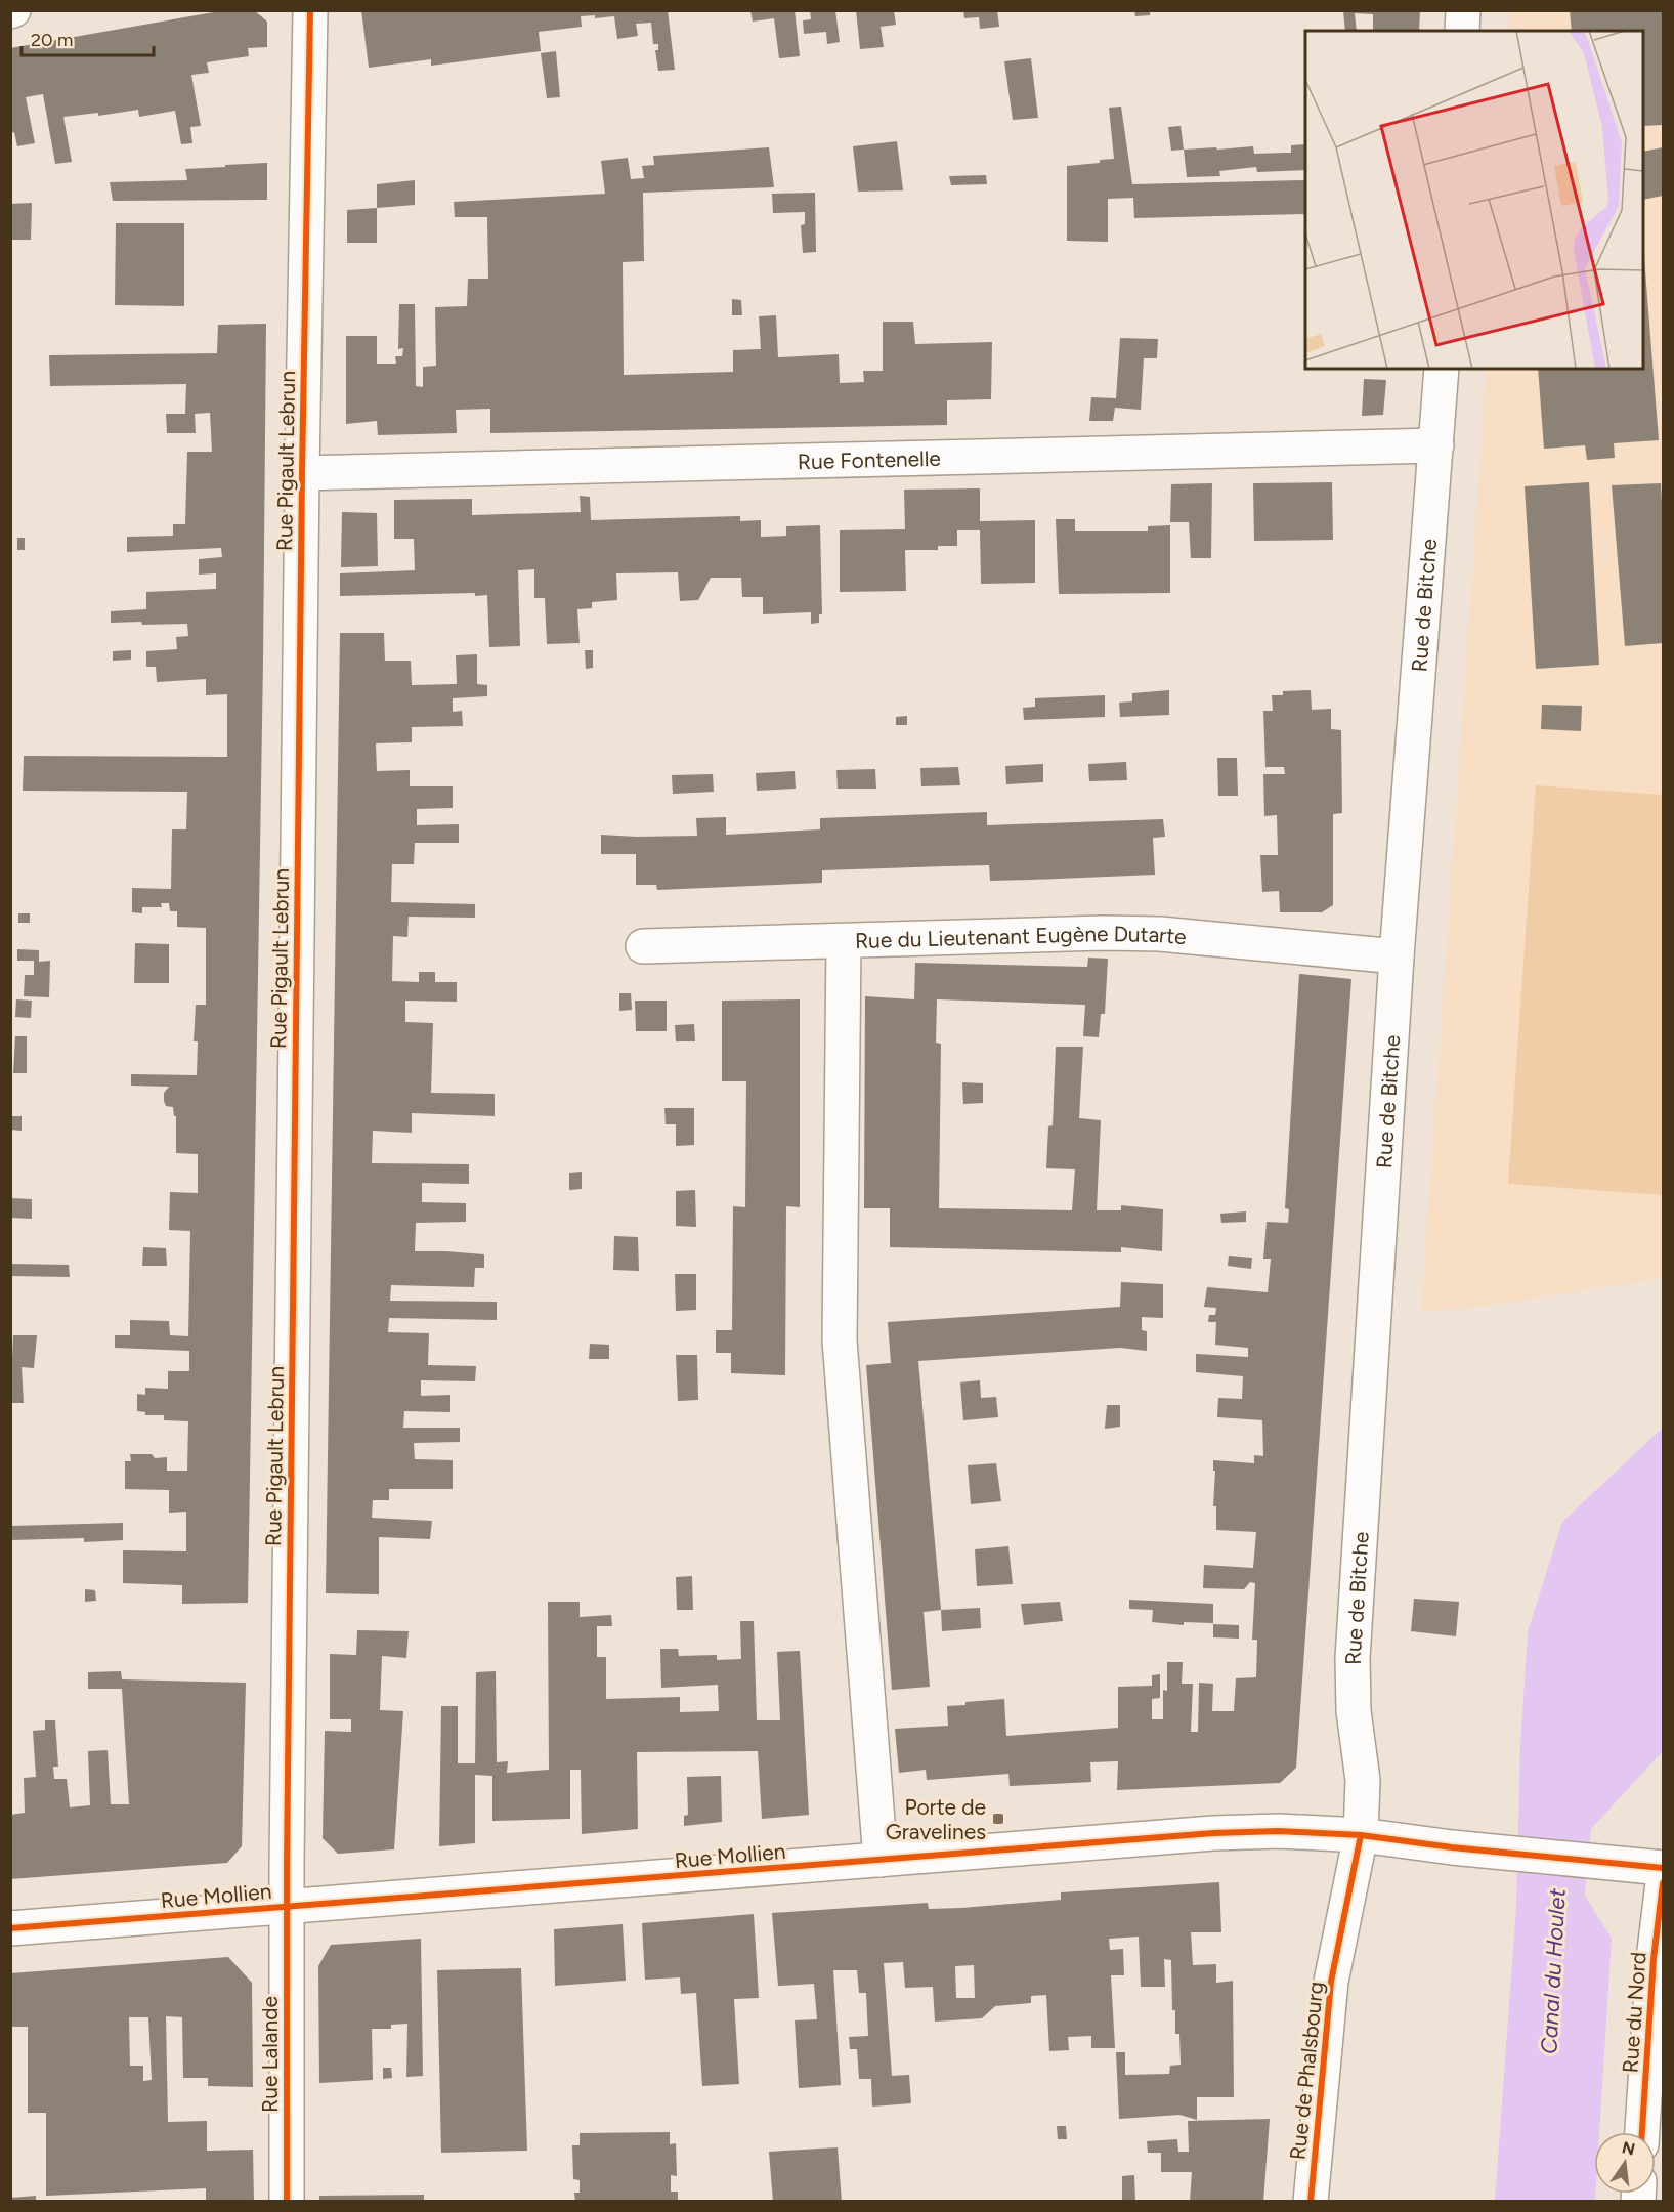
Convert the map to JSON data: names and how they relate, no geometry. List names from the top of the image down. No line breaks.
{"streets":{"street":["Rue Fontenelle","Rue Pigault Lebrun","Rue de Bitche","Rue du Lieutenant Eugène Dutarte","Rue Mollien","Rue du Nord","Rue Lalande","Rue de Phalsbourg"]},"crossings":[["Rue Fontenelle","Rue Pigault Lebrun"],["Rue Fontenelle","Rue de Bitche"],["Rue Pigault Lebrun","Rue Mollien"],["Rue Pigault Lebrun","Rue Lalande"],["Rue de Bitche","Rue du Lieutenant Eugène Dutarte"],["Rue de Bitche","Rue Mollien"],["Rue de Bitche","Rue de Phalsbourg"],["Rue Mollien","Rue Lalande"],["Rue Mollien","Rue de Phalsbourg"]],"water":["Canal du Houlet"],"places":{"transit":["Porte de Gravelines"]},"scale_bar":"20 m","north":"top"}
